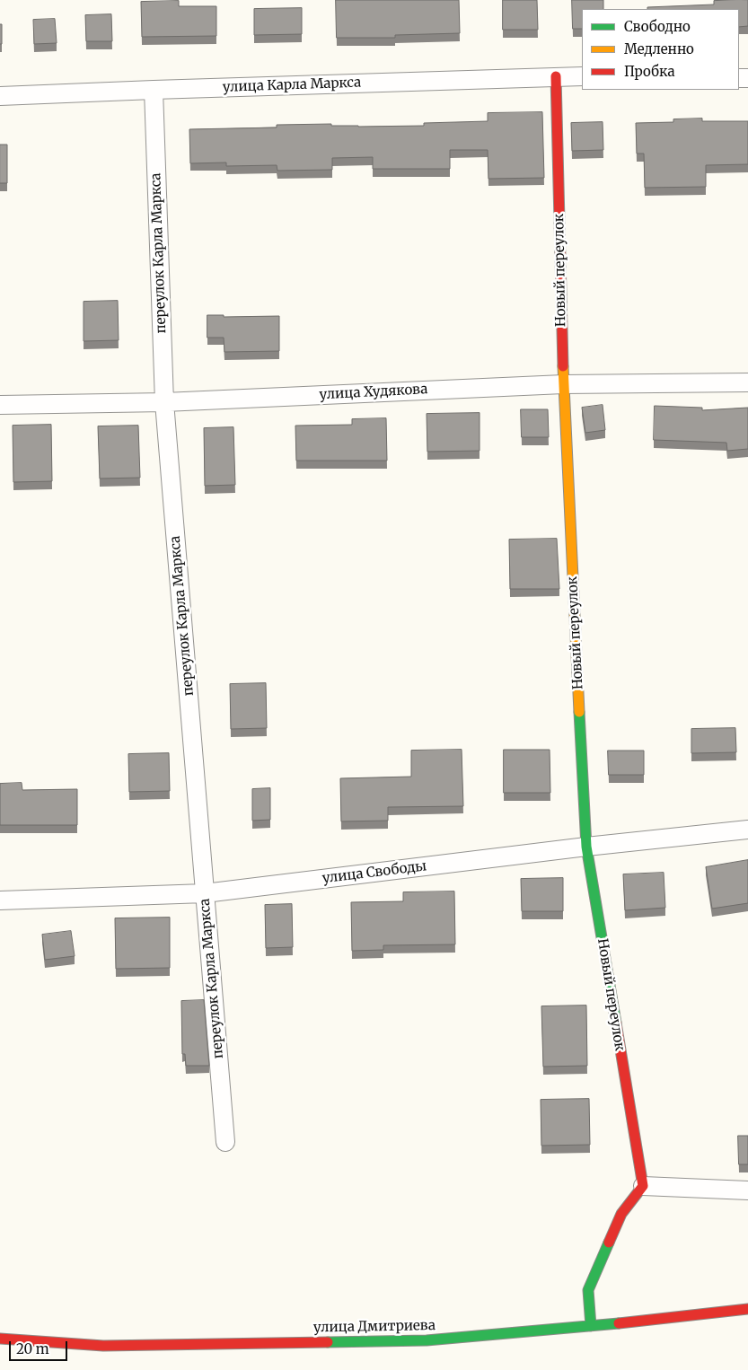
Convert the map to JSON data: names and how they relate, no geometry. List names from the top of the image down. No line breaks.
{"streets":{"street":["улица Карла Маркса","переулок Карла Маркса","Новый переулок","улица Худякова","улица Свободы","улица Дмитриева"]},"crossings":[["улица Карла Маркса","переулок Карла Маркса"],["улица Карла Маркса","Новый переулок"],["переулок Карла Маркса","улица Худякова"],["переулок Карла Маркса","улица Свободы"],["Новый переулок","улица Худякова"],["Новый переулок","улица Свободы"]],"legend":["Свободно","Медленно","Пробка"],"scale_bar":"20 m"}
